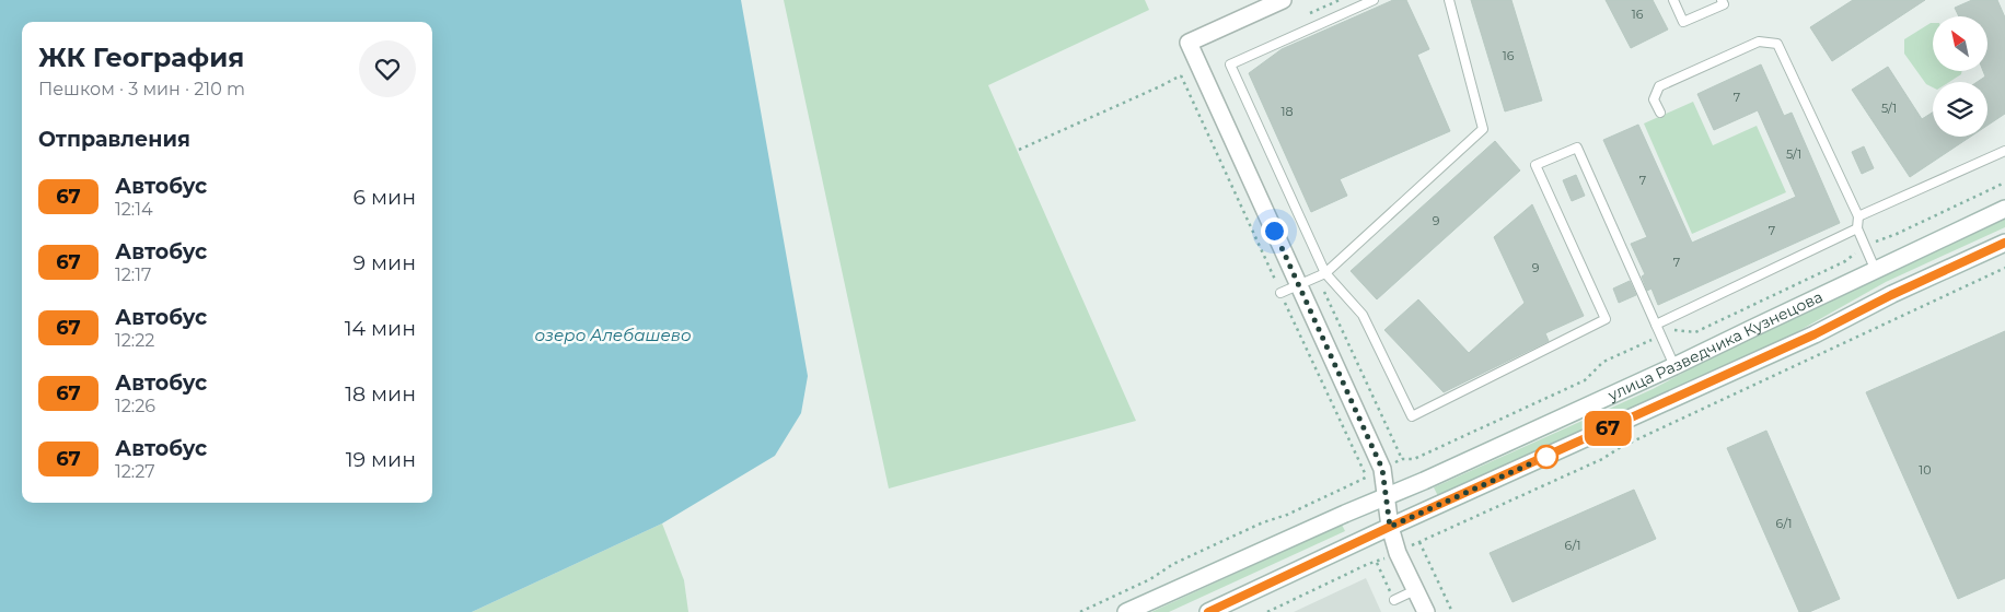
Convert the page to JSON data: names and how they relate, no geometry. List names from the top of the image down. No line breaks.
{"streets":{"main road":["улица Разведчика Кузнецова"]},"water":["озеро Алебашево"],"lines":["bus line 67"],"house_numbers":["16","16","7","5/1","18","5/1","7","9","7","7","9","10","6/1","6/1"],"north":"top left","page":{"on_map":"67","heading":[["ЖК География","Пешком · 3 мин · 210 m"],"Отправления"],"list":[{"mark":"67","name":"Автобус","note":"12:14","value":"6 мин"},{"mark":"67","name":"Автобус","note":"12:17","value":"9 мин"},{"mark":"67","name":"Автобус","note":"12:22","value":"14 мин"},{"mark":"67","name":"Автобус","note":"12:26","value":"18 мин"},{"mark":"67","name":"Автобус","note":"12:27","value":"19 мин"}]}}
